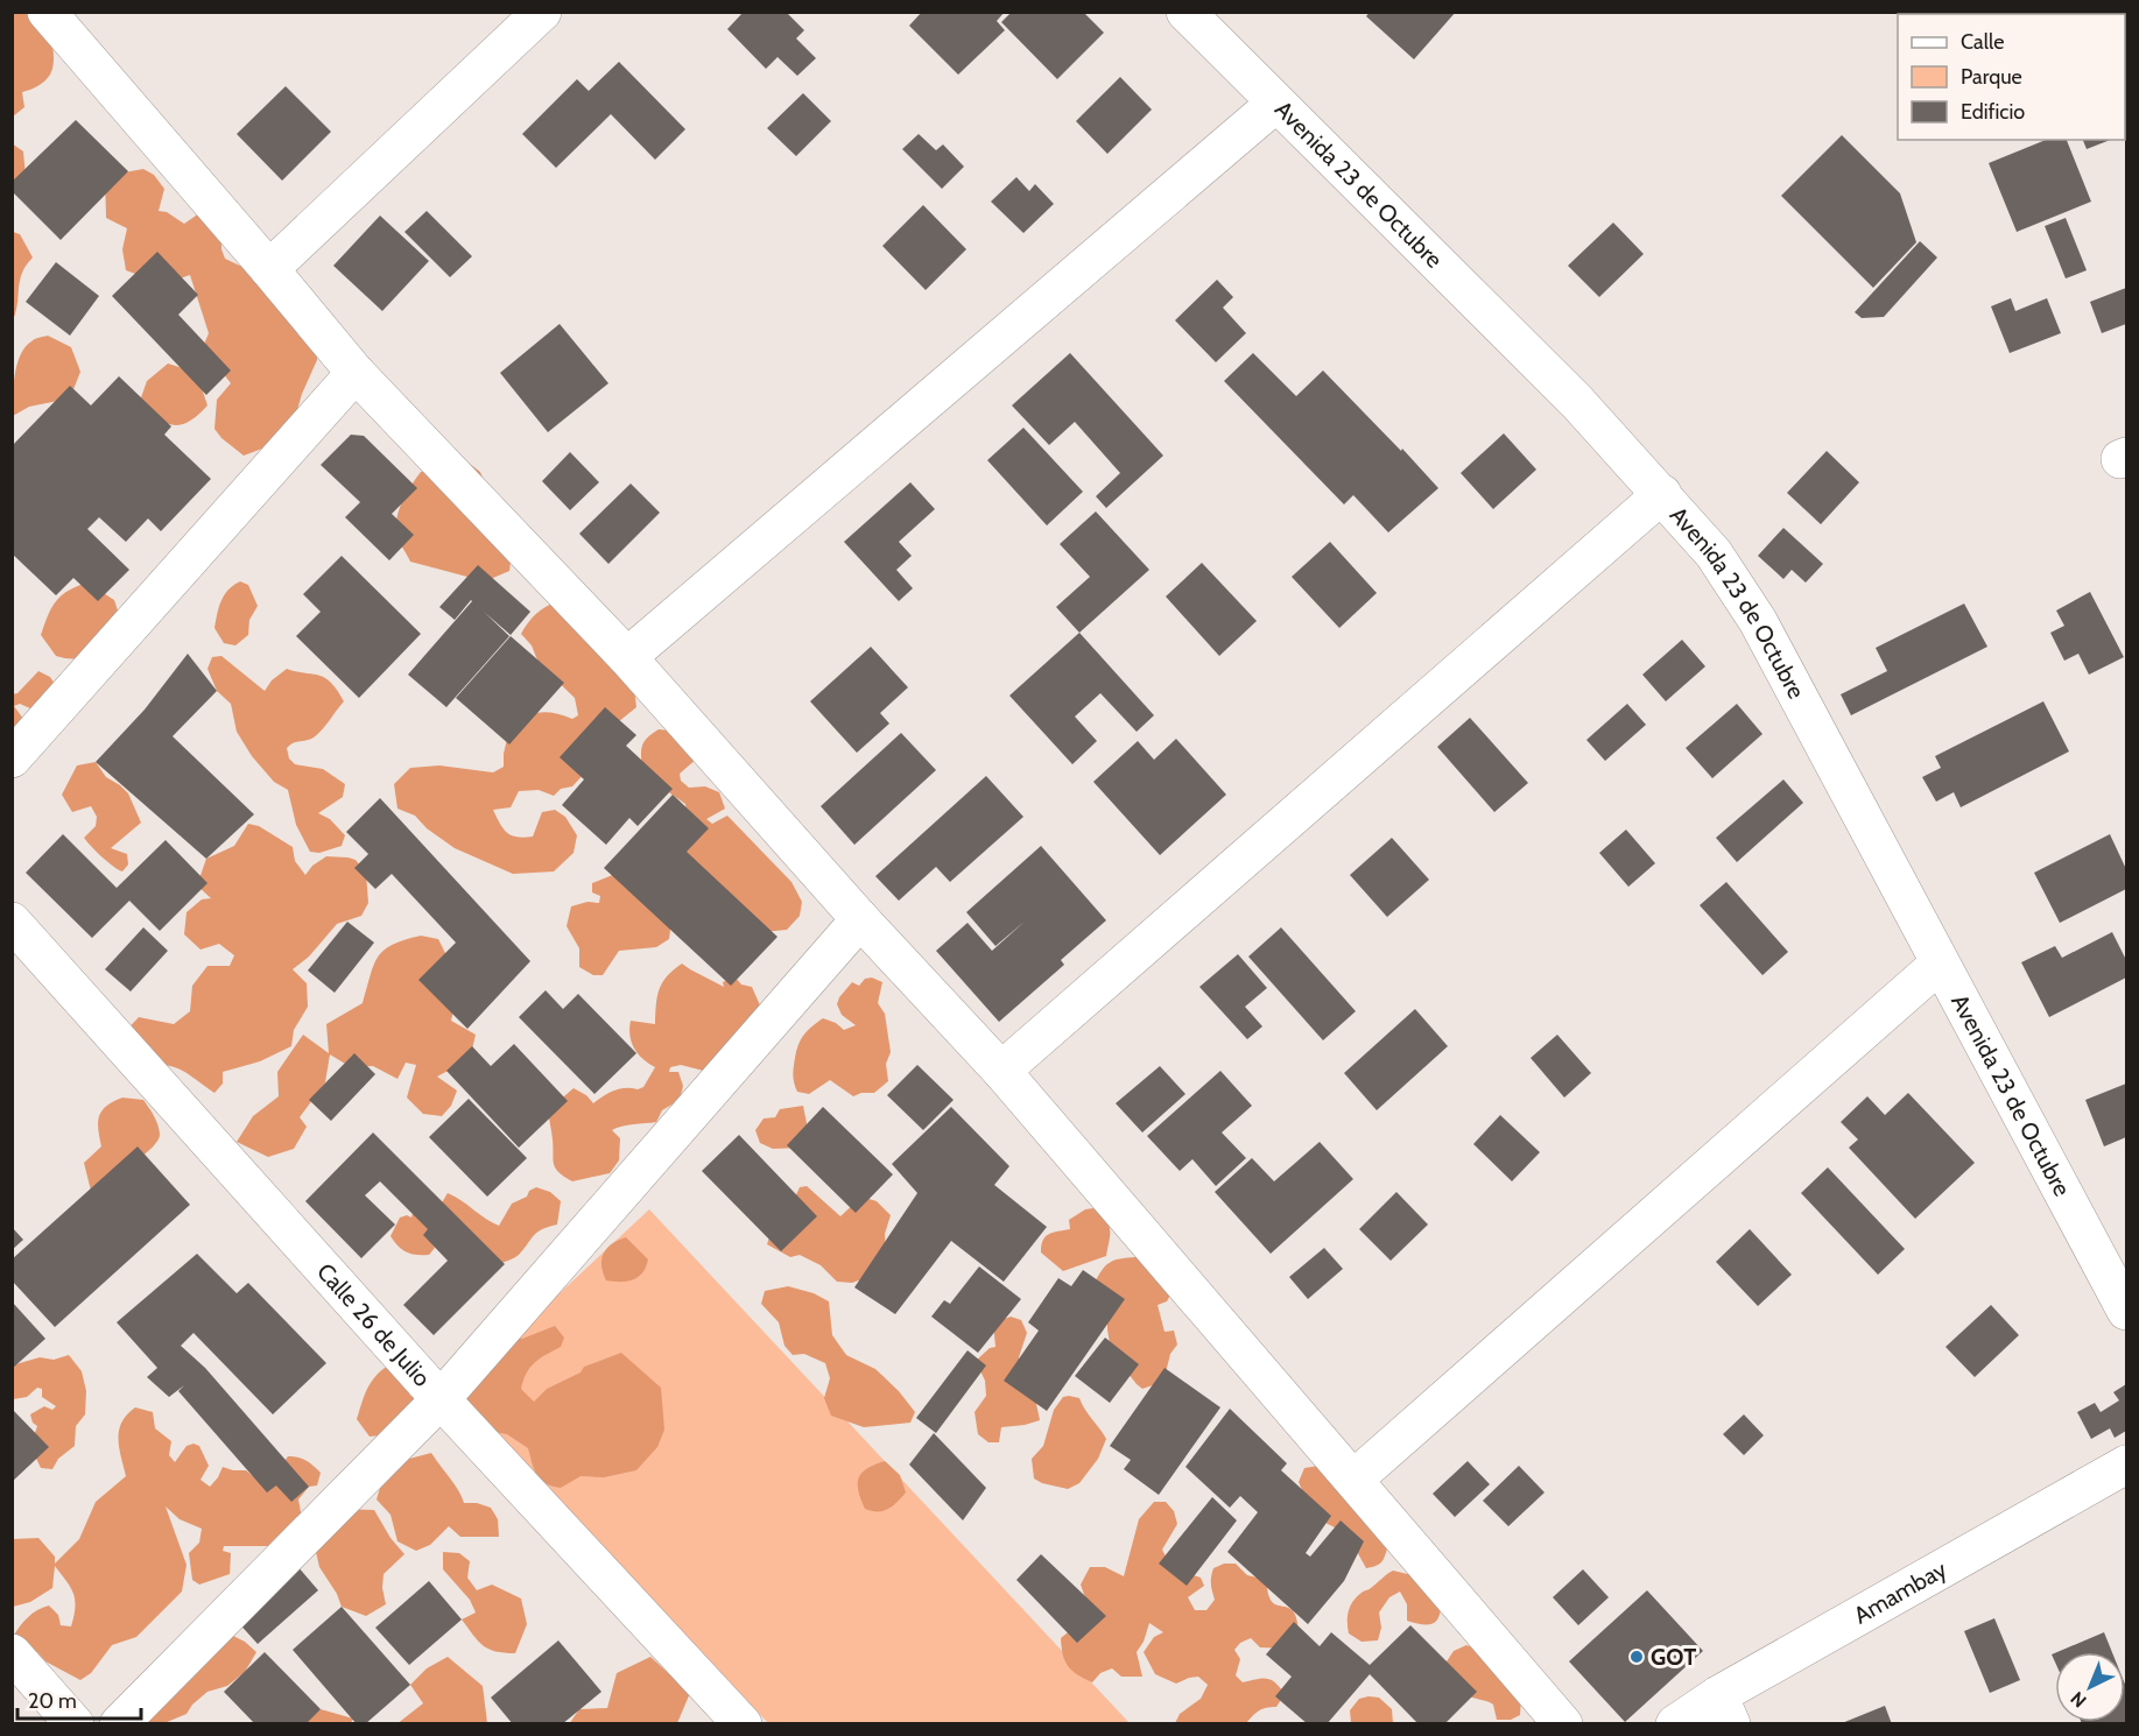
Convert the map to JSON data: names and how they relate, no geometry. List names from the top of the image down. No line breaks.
{"streets":{"street":["Avenida 23 de Octubre","Calle 26 de Julio","Amambay"]},"places":["GOT"],"legend":["Calle","Parque","Edificio"],"scale_bar":"20 m","north":"bottom left"}
